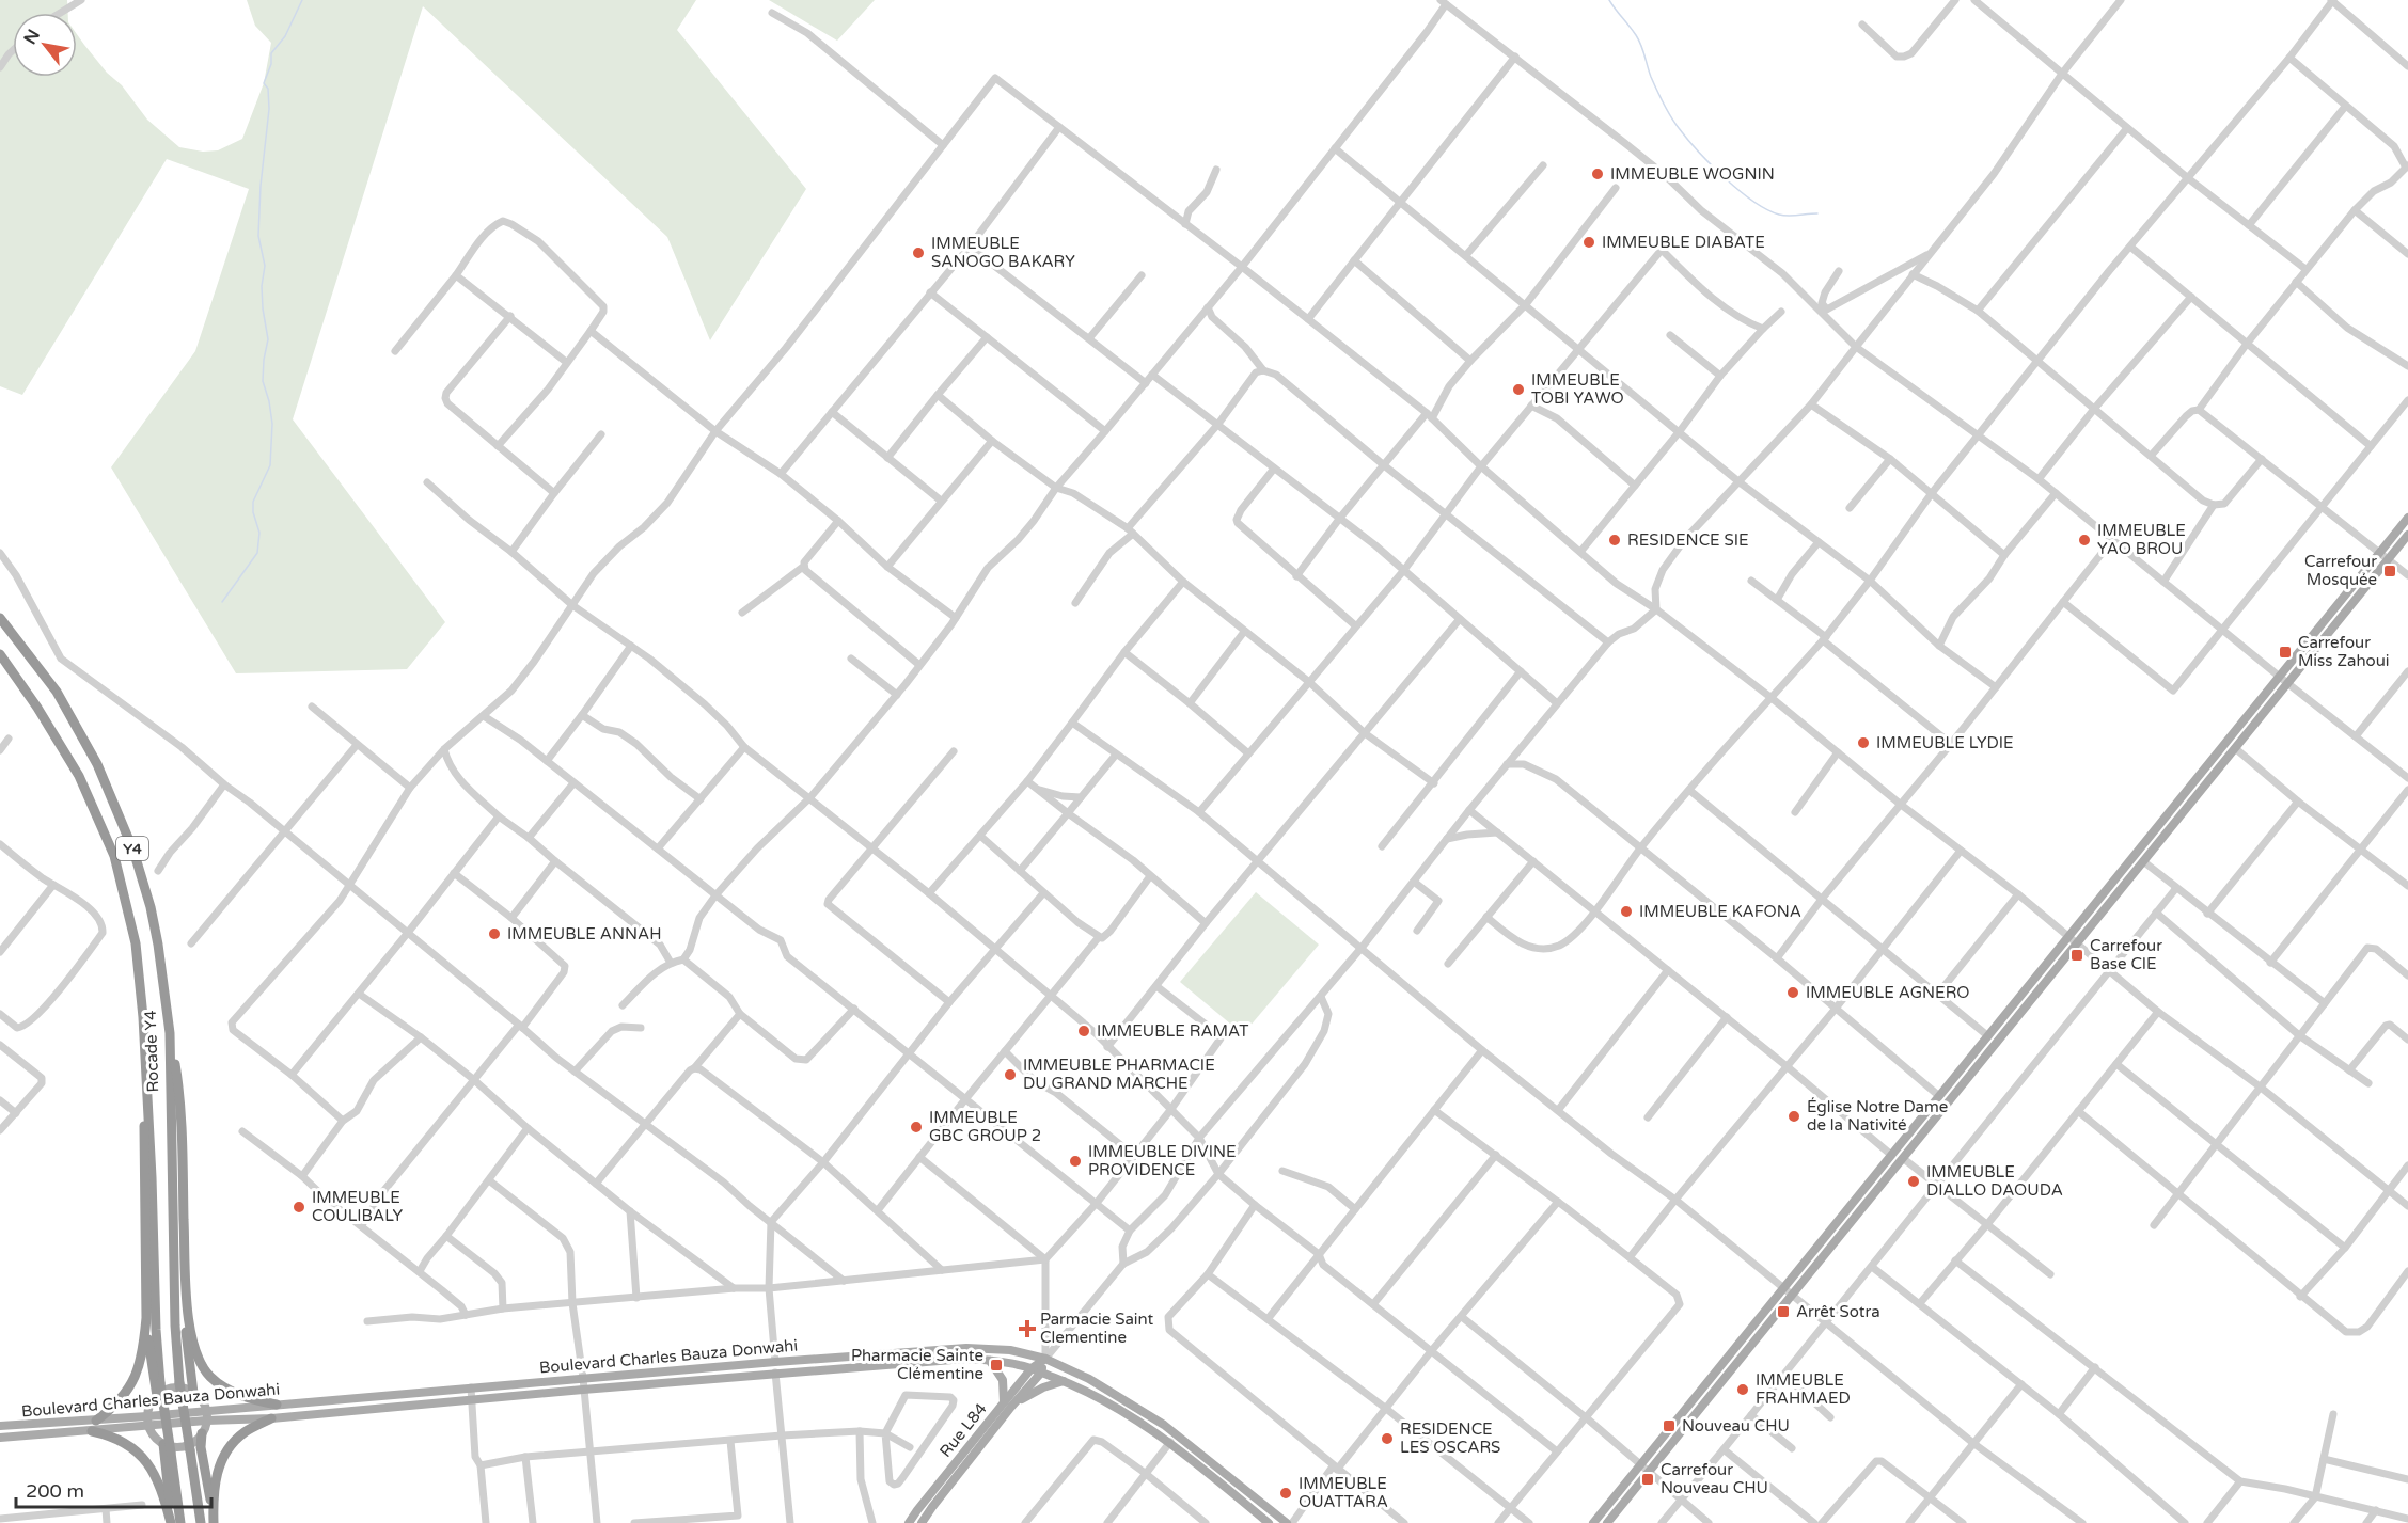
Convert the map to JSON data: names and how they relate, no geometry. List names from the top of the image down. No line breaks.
{"streets":{"highway":["Y4","Rocade Y4"],"main road":["Boulevard Charles Bauza Donwahi","Rue L84"]},"crossings":[["Boulevard Charles Bauza Donwahi","Rue L84"]],"places":{"other":["IMMEUBLE WOGNIN","IMMEUBLE DIABATE","IMMEUBLE SANOGO BAKARY","IMMEUBLE TOBI YAWO","RESIDENCE SIE","IMMEUBLE YAO BROU","IMMEUBLE LYDIE","IMMEUBLE KAFONA","IMMEUBLE ANNAH","IMMEUBLE AGNERO","IMMEUBLE RAMAT","IMMEUBLE PHARMACIE DU GRAND MARCHE","Église Notre Dame de la Nativité","IMMEUBLE GBC GROUP 2","IMMEUBLE DIVINE PROVIDENCE","IMMEUBLE DIALLO DAOUDA","IMMEUBLE COULIBALY","IMMEUBLE FRAHMAED","RESIDENCE LES OSCARS","IMMEUBLE OUATTARA"],"transit":["Carrefour Mosquée","Carrefour Miss Zahoui","Carrefour Base CIE","Arrêt Sotra","Pharmacie Sainte Clémentine","Nouveau CHU","Carrefour Nouveau CHU"],"health":["Parmacie Saint Clementine"]},"scale_bar":"200 m","north":"top left"}
